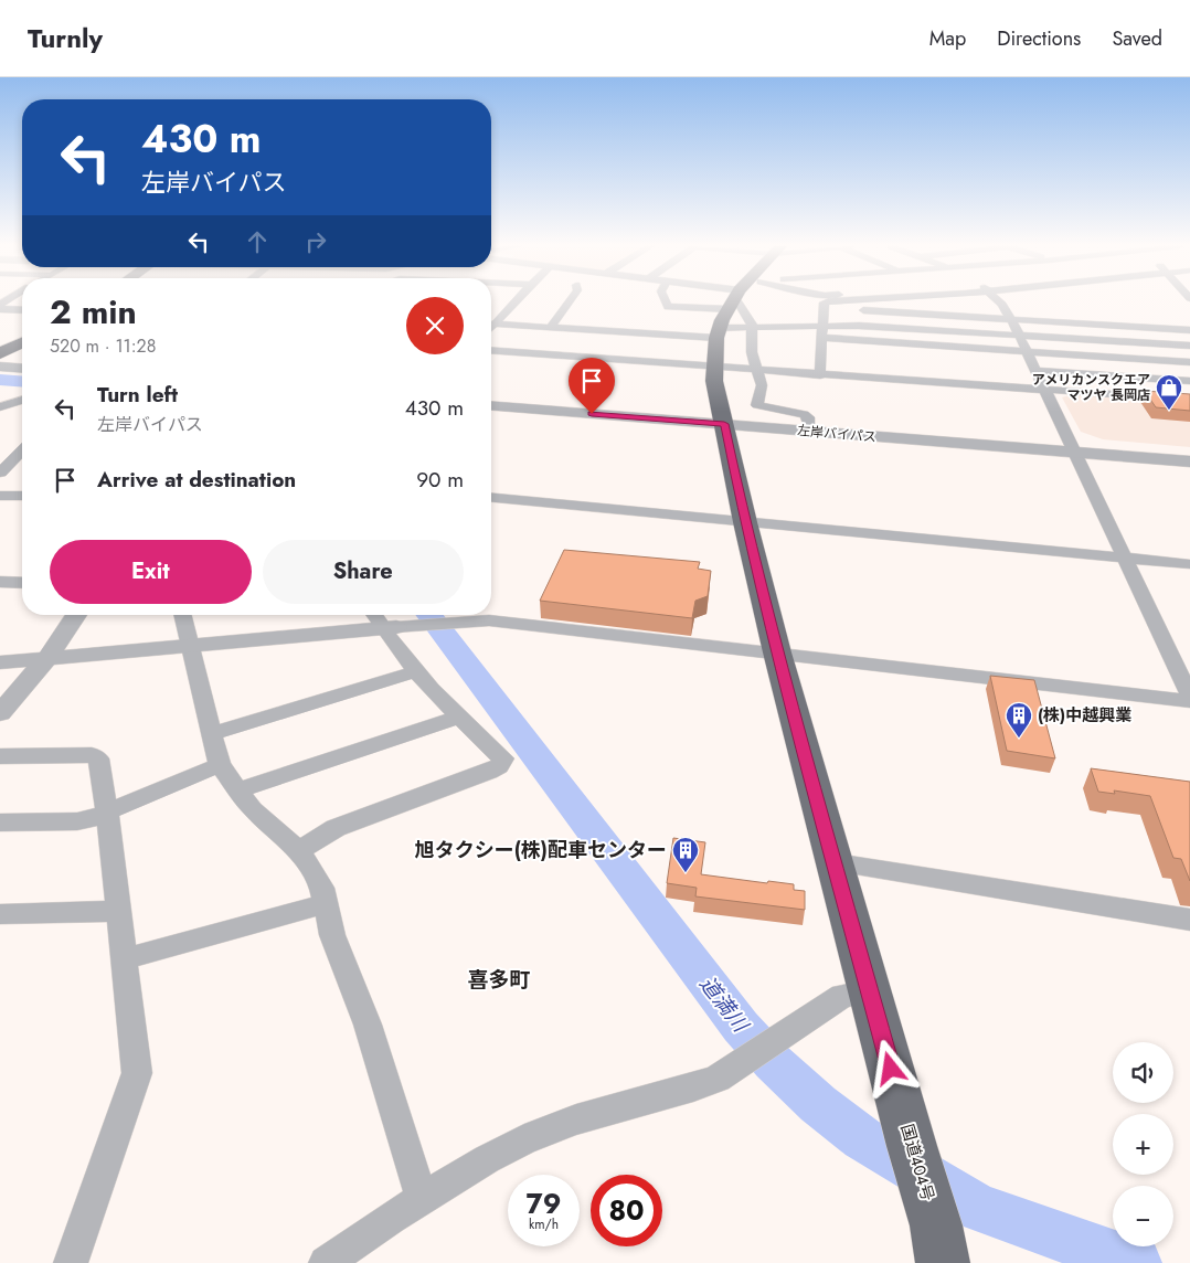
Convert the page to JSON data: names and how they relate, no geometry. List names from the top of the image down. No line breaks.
{"streets":{"highway":["国道404号"],"street":["左岸バイパス"]},"crossings":[["左岸バイパス","国道404号"]],"districts":["喜多町"],"water":["道満川"],"places":{"shop":["アメリカンスクエア マツヤ 長岡店"],"building":["(株)中越興業","旭タクシー(株)配車センター"]},"page":{"header":"Turnly","nav":["Map","Directions","Saved"],"turn":["430 m","左岸バイパス"],"heading":["2 min","520 m · 11:28"],"list":[{"name":"Turn left","note":"左岸バイパス","value":"430 m"},{"name":"Arrive at destination","value":"90 m"}],"buttons":["Exit","Share"],"map_buttons":["+","−"],"speed":"79 km/h","limit":"80"}}
